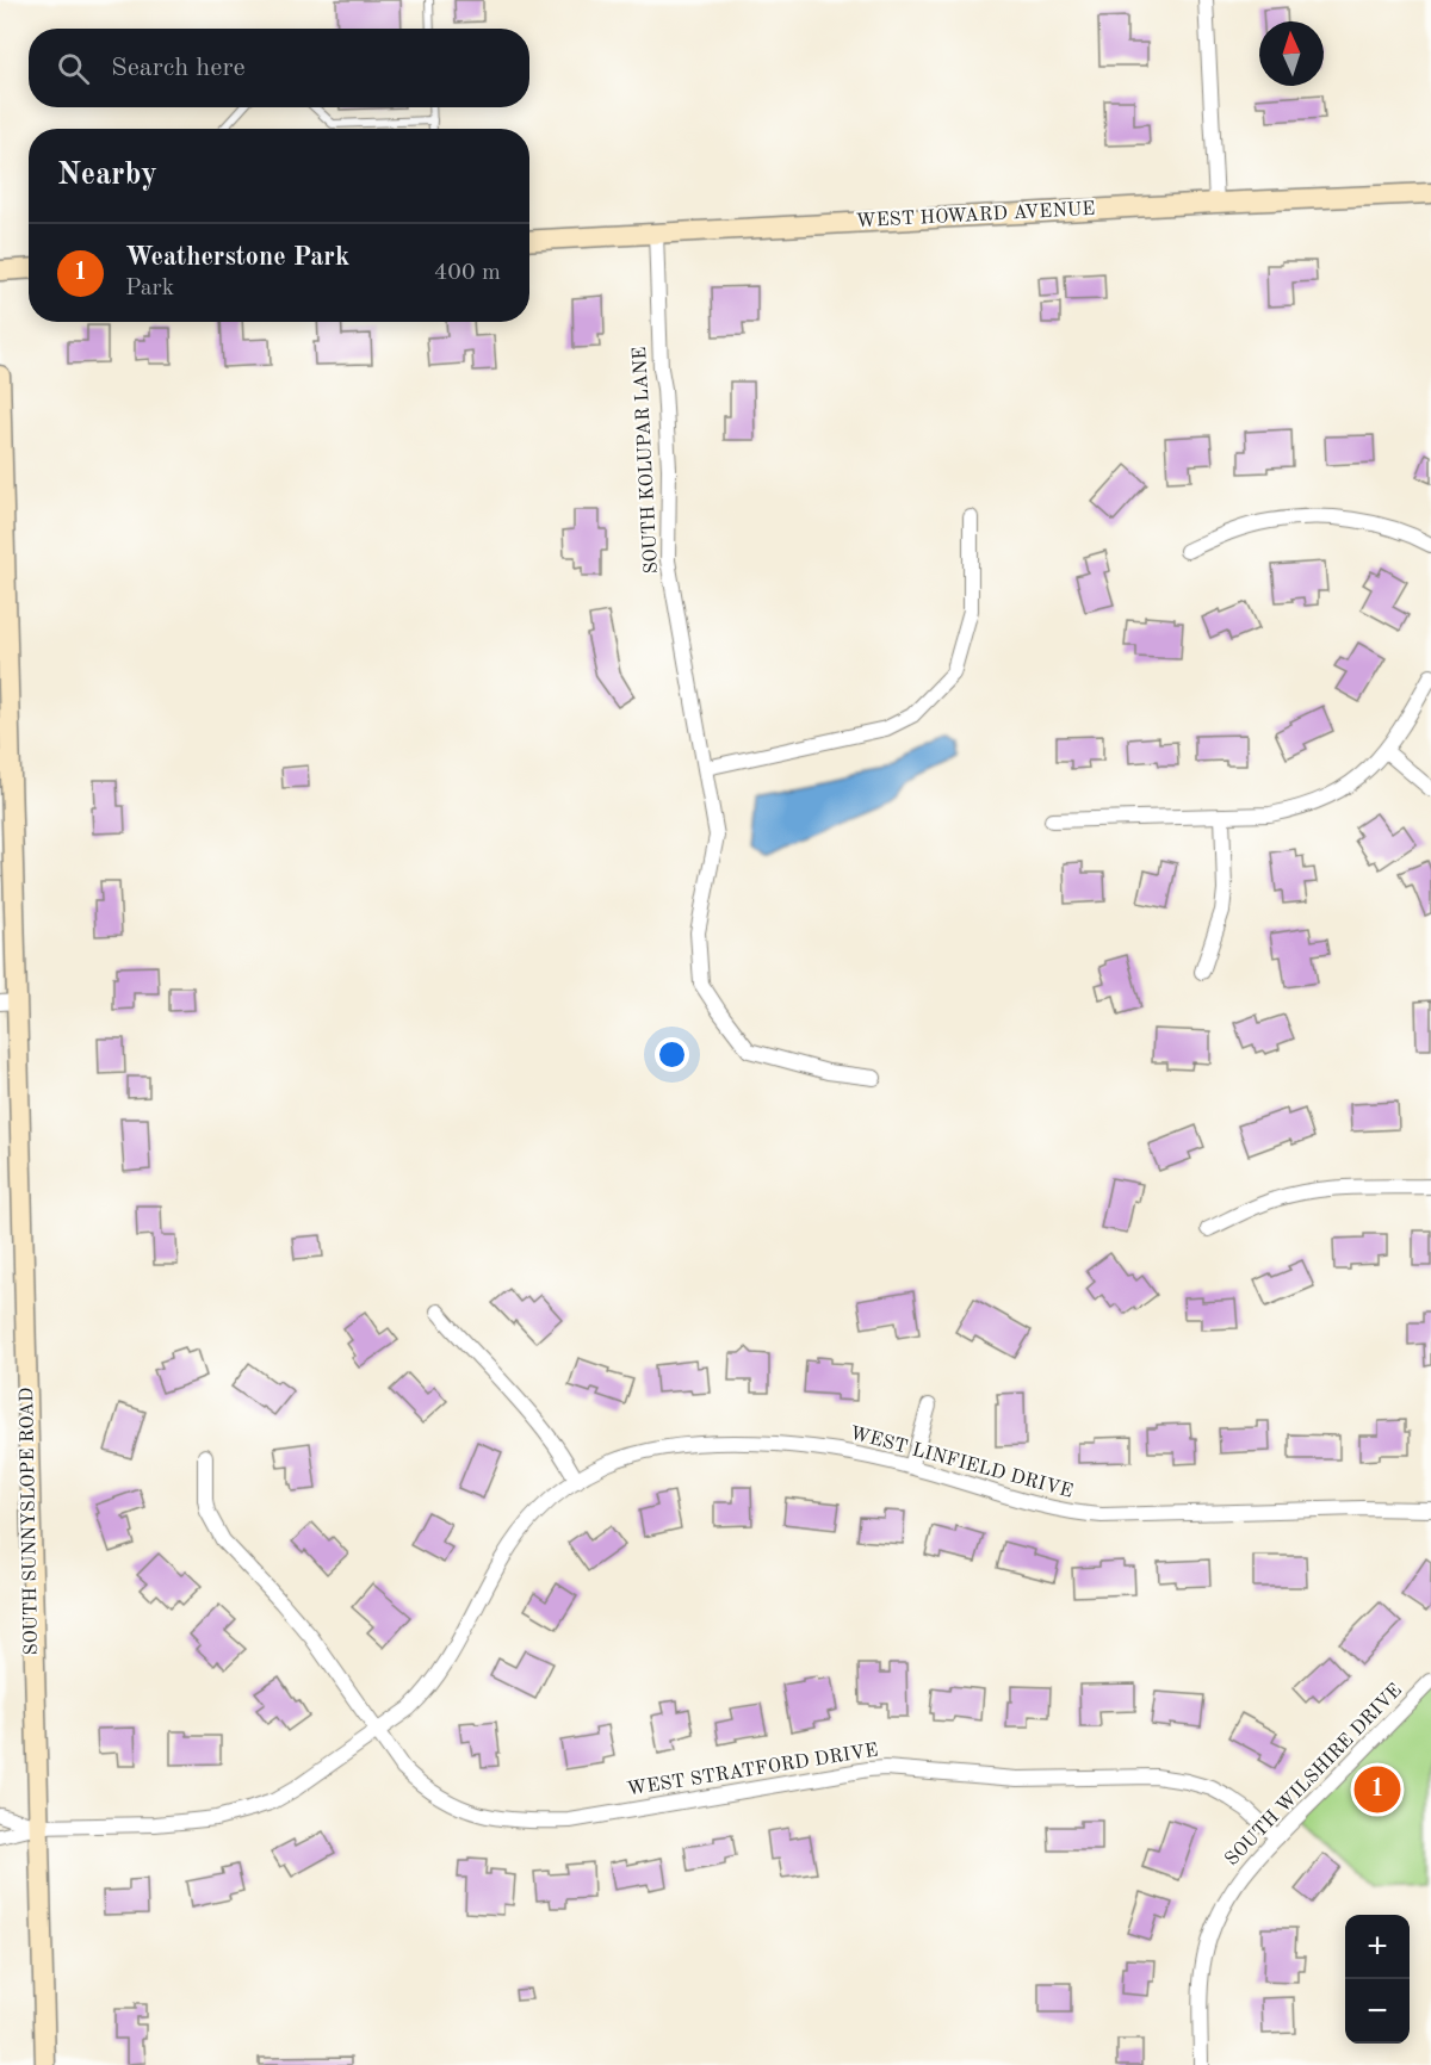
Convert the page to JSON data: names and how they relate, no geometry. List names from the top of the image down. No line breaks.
{"streets":{"street":["WEST HOWARD AVENUE","SOUTH KOLUPAR LANE","WEST LINFIELD DRIVE","SOUTH SUNNYSLOPE ROAD","WEST STRATFORD DRIVE","SOUTH WILSHIRE DRIVE"]},"crossings":[["WEST HOWARD AVENUE","SOUTH KOLUPAR LANE"],["WEST LINFIELD DRIVE","SOUTH SUNNYSLOPE ROAD"],["WEST LINFIELD DRIVE","WEST STRATFORD DRIVE"],["WEST STRATFORD DRIVE","SOUTH WILSHIRE DRIVE"]],"north":"top","page":{"search":"Search here","heading":"Nearby","list":[{"mark":"1","name":"Weatherstone Park","note":"Park","value":"400 m"}],"pins":"1","map_buttons":["+","−"]}}
